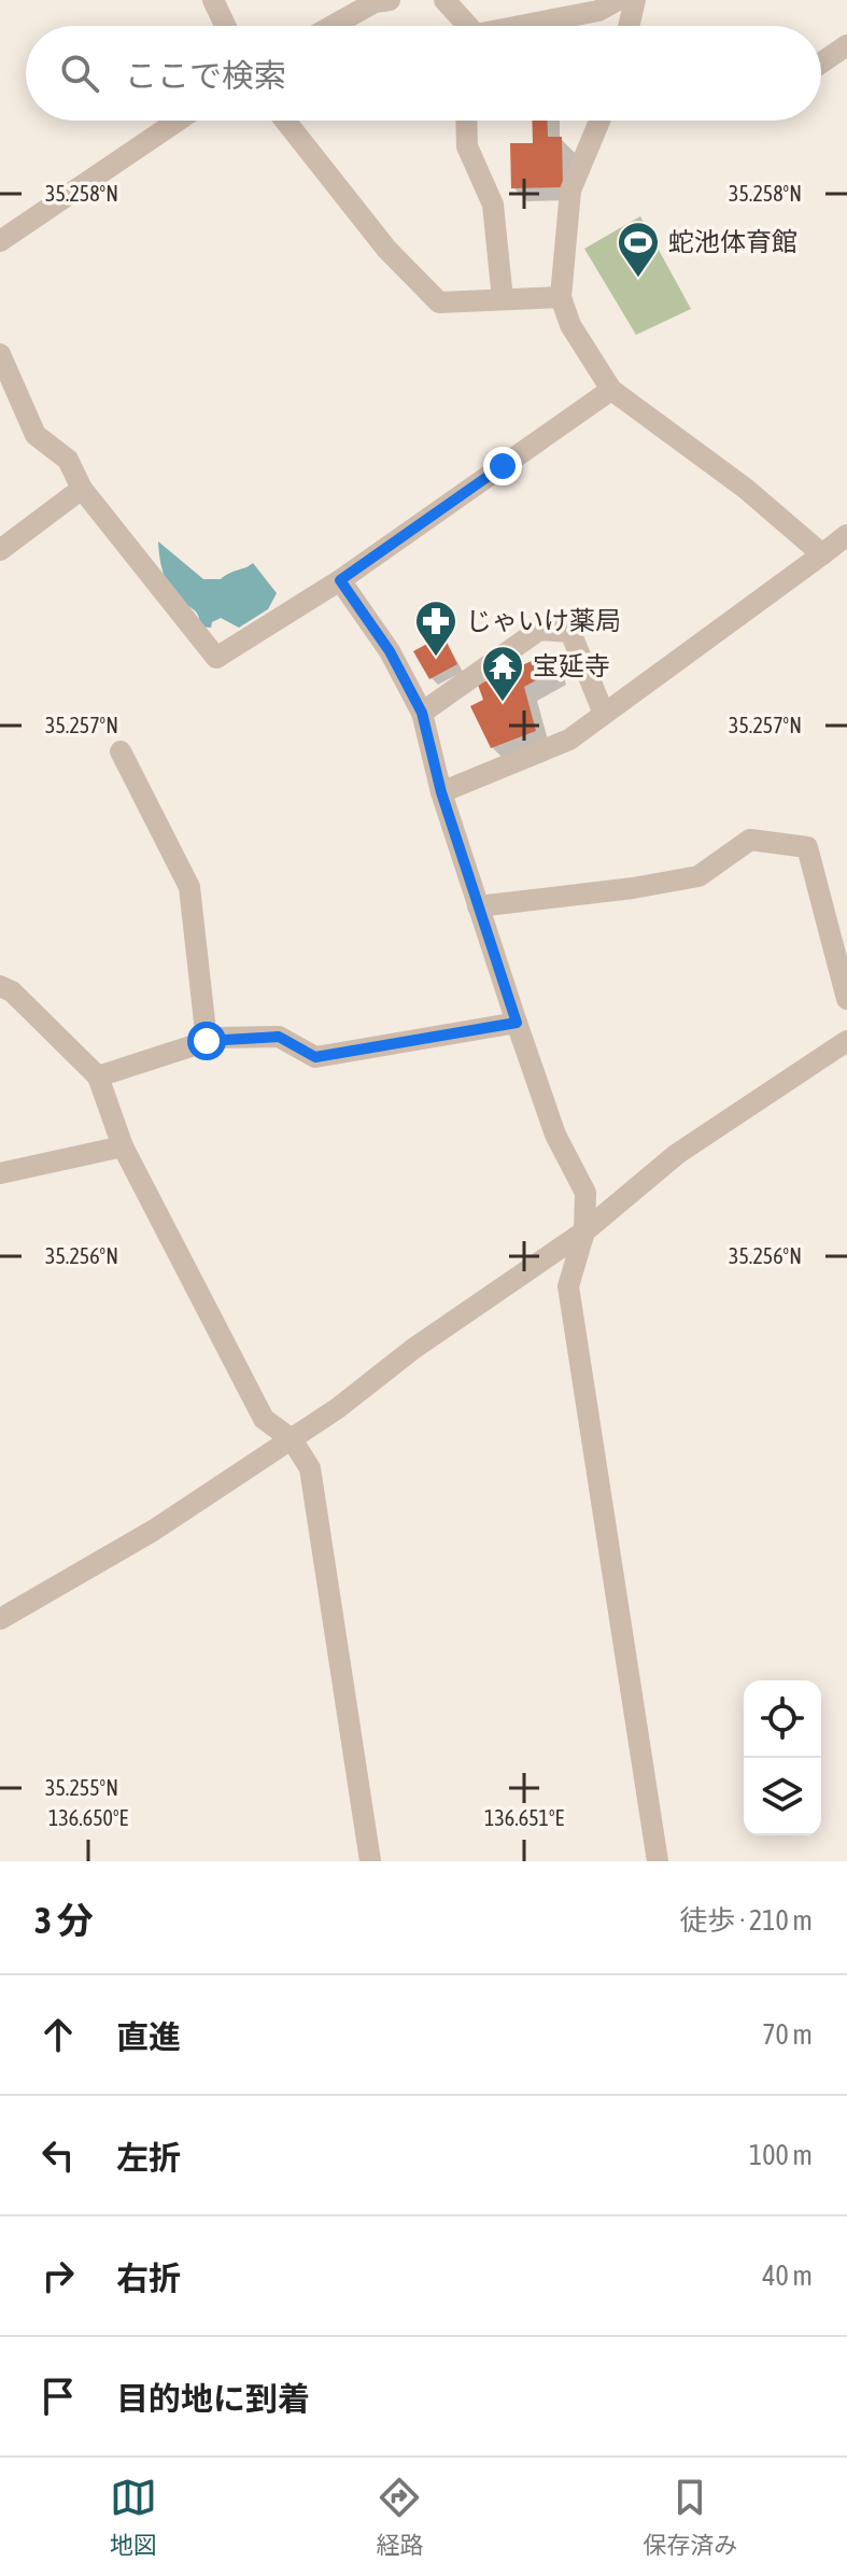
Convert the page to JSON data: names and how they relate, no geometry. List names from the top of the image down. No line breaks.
{"places":{"sports":["蛇池体育館"],"pharmacy":["じゃいけ薬局"],"temple":["宝延寺"]},"page":{"search":"ここで検索","heading":["3 分","徒歩 · 210 m"],"list":[["直進","70 m"],["左折","100 m"],["右折","40 m"],"目的地に到着"],"nav":["地図","経路","保存済み"]},"coordinates":["35.258°N","35.257°N","35.256°N","35.255°N","136.650°E","136.651°E"]}
